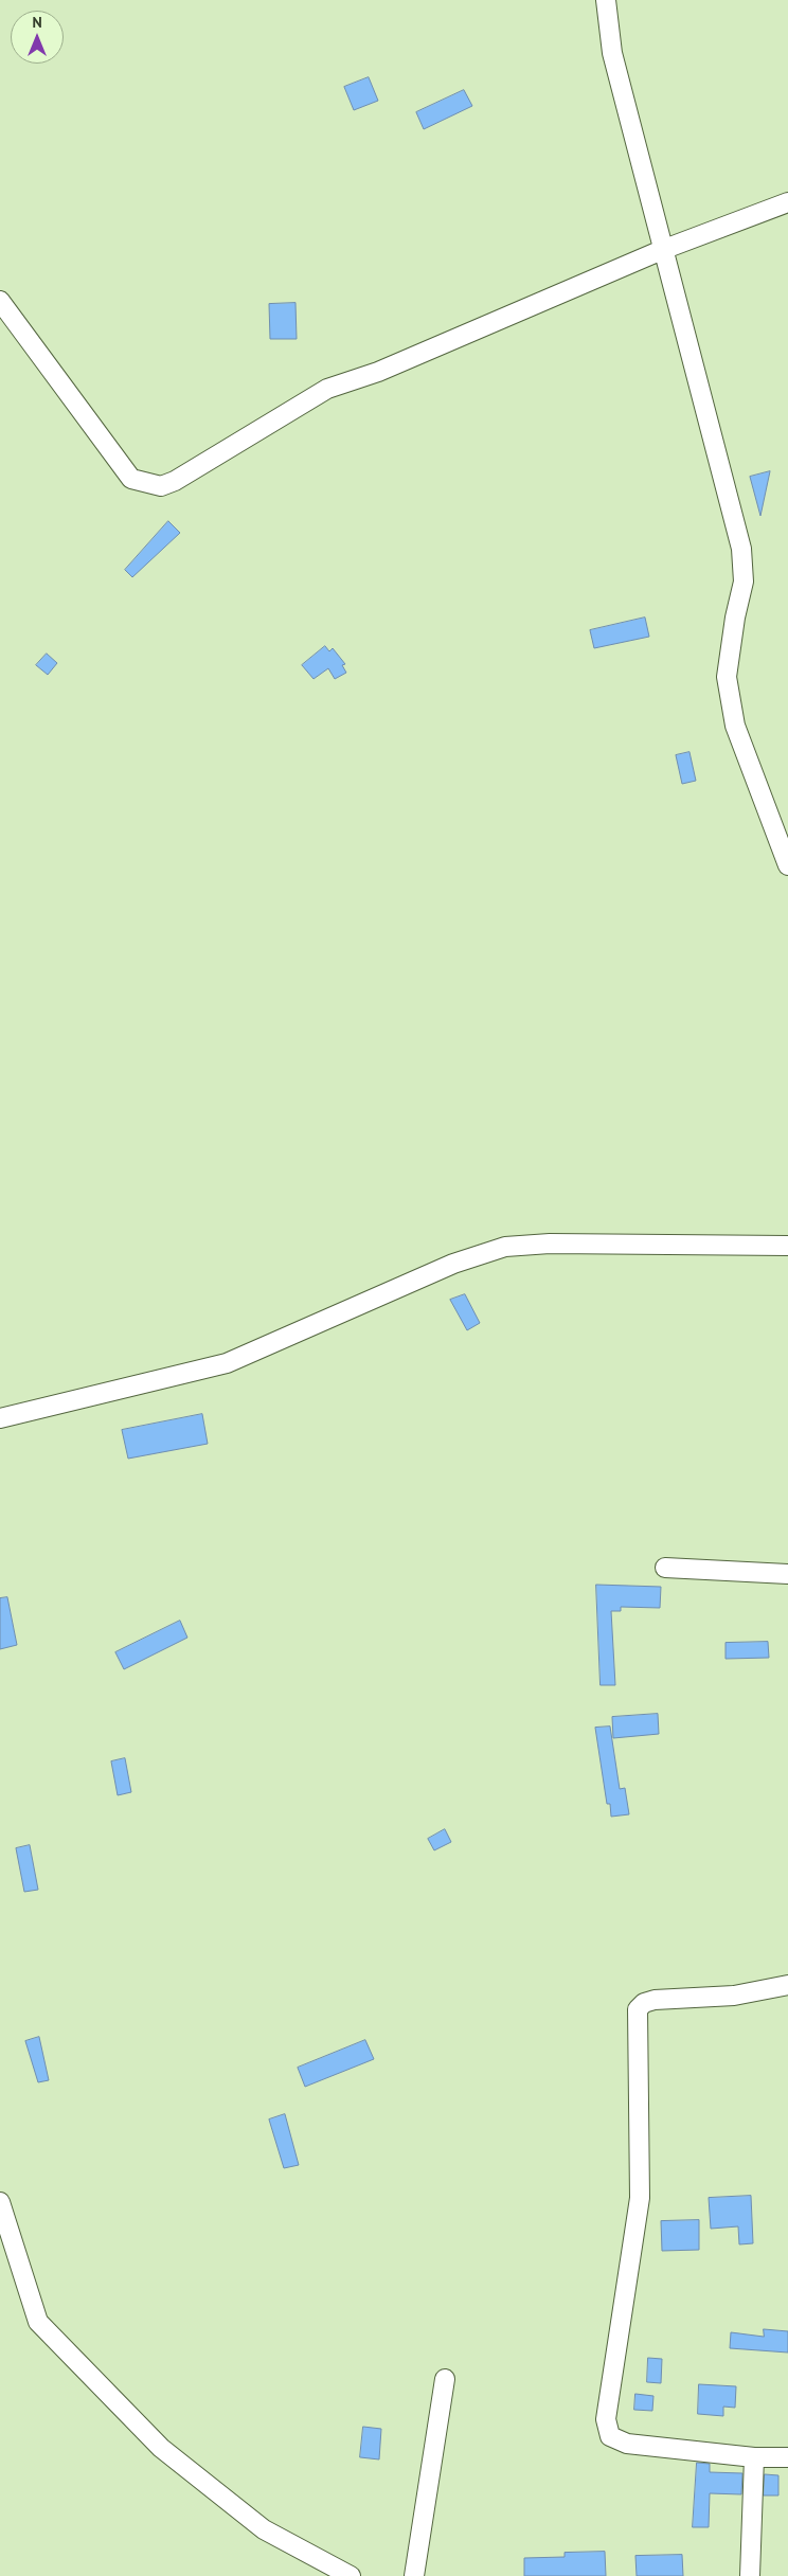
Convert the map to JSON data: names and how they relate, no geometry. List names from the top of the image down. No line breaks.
{"north":"top"}
